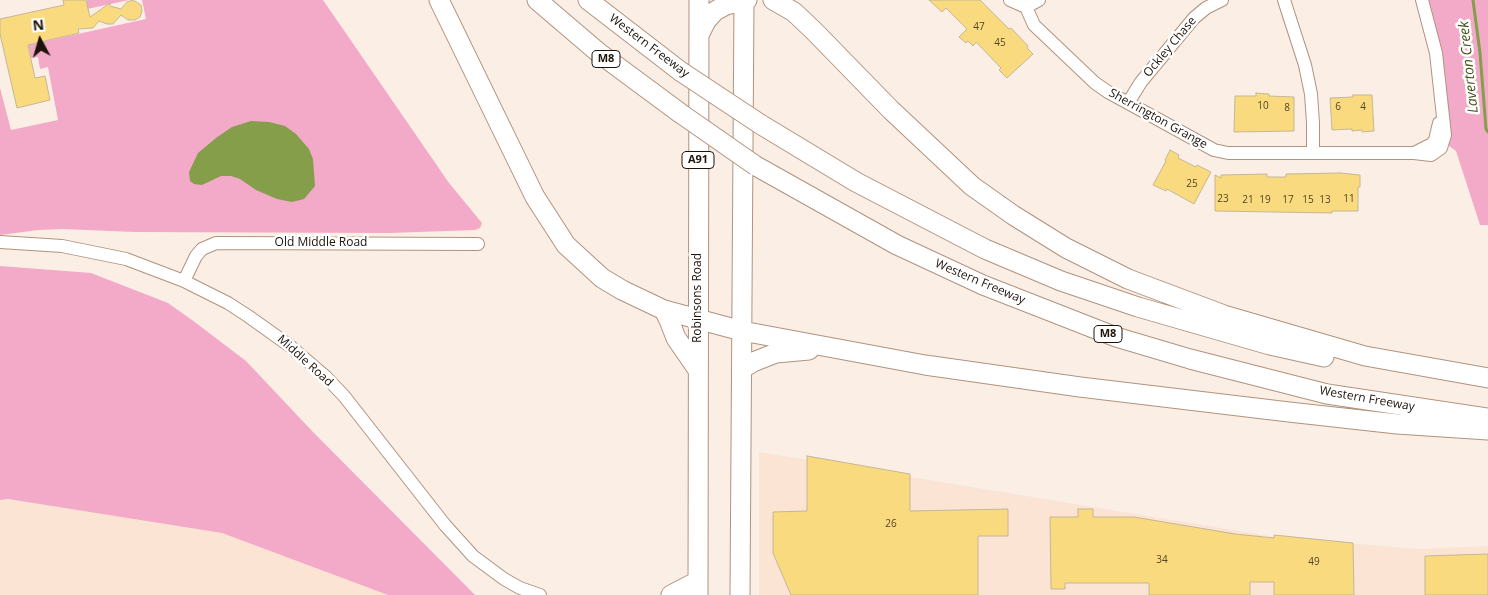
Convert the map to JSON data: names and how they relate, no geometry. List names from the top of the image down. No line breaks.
{"streets":{"highway":["Western Freeway","M8","A91","Robinsons Road"],"street":["Ockley Chase","Sherrington Grange","Old Middle Road","Middle Road"]},"crossings":[["Ockley Chase","Sherrington Grange"],["Old Middle Road","Middle Road"]],"water":["Laverton Creek"],"house_numbers":["47","45","10","6","4","8","25","23","11","21","19","17","15","13","26","34","49"],"north":"top"}
